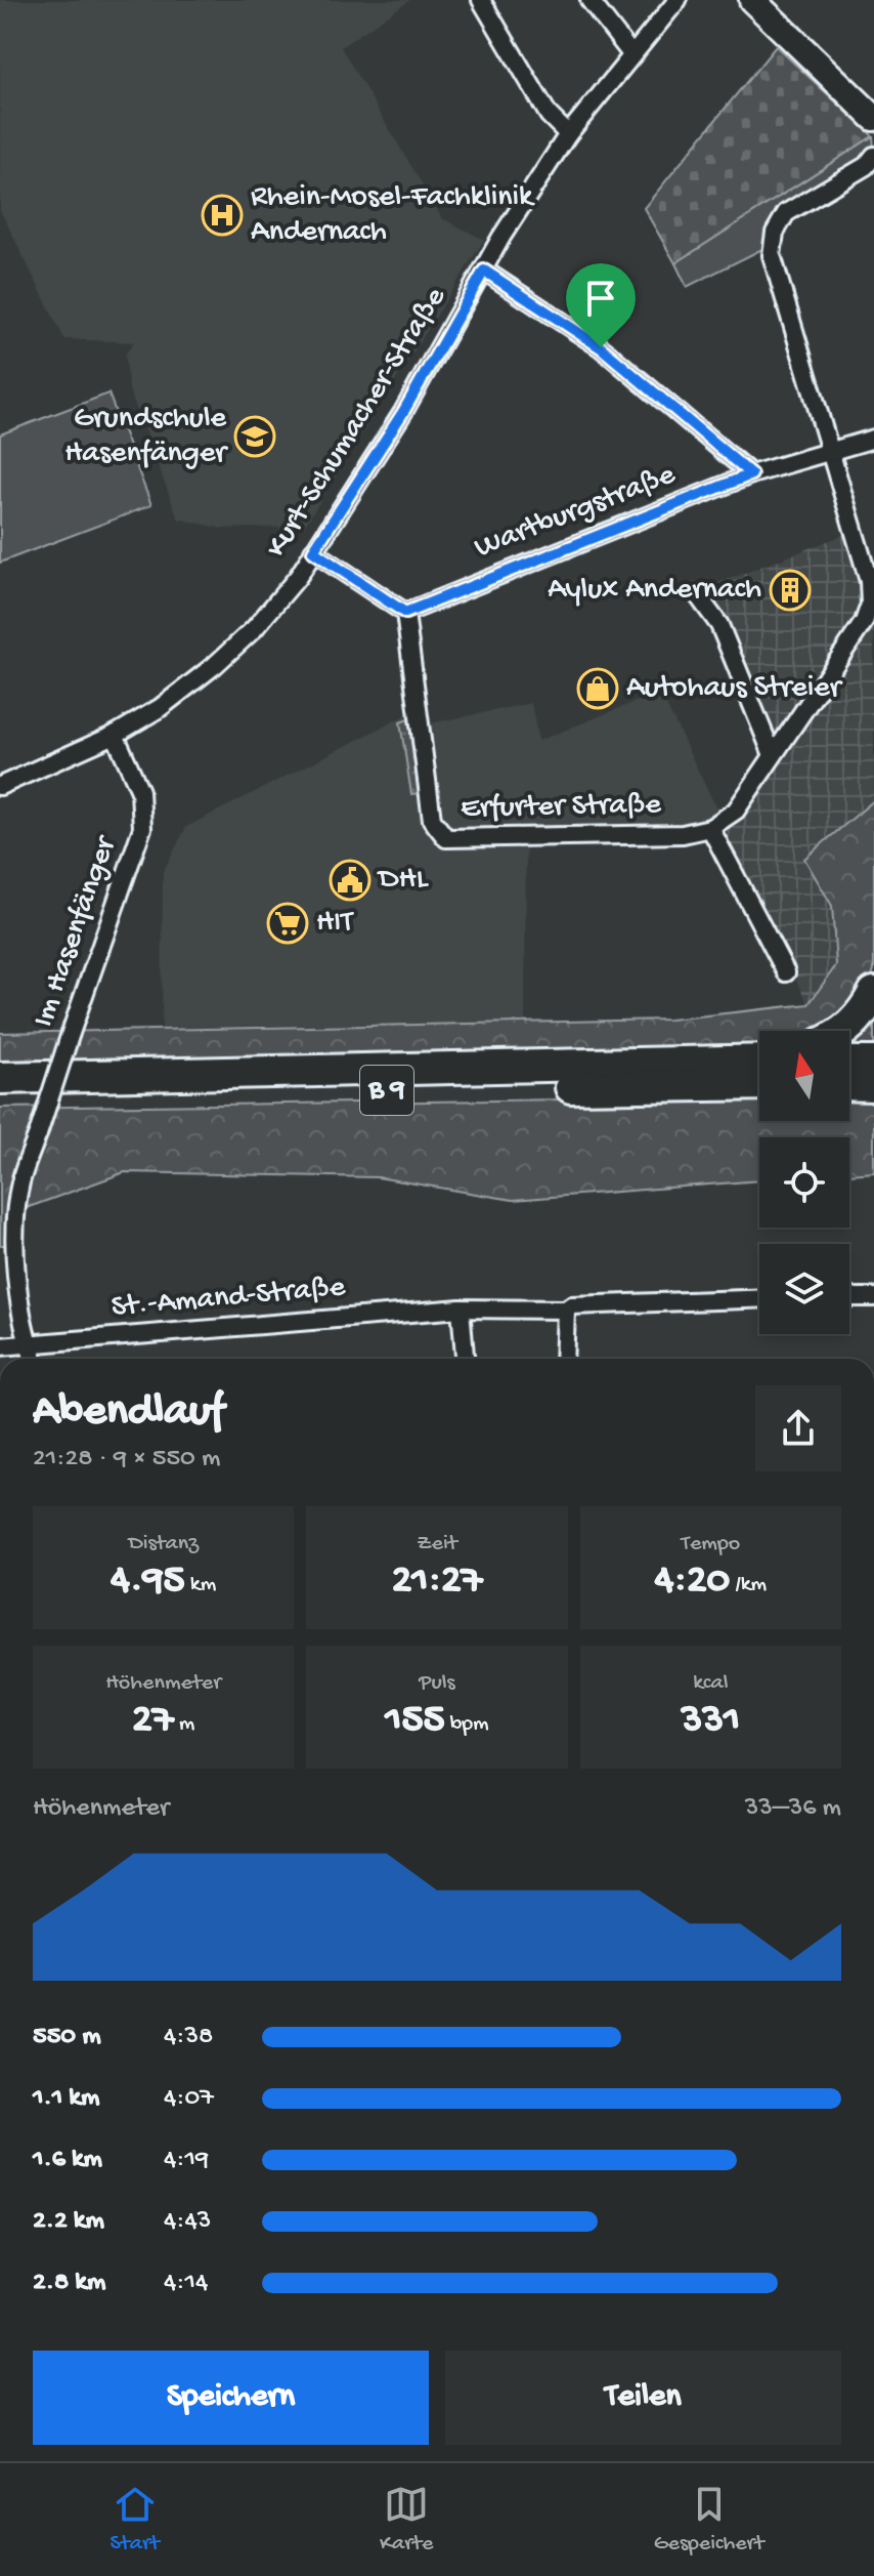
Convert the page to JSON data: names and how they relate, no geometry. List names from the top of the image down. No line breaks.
{"streets":{"highway":["B 9"],"street":["Kurt-Schumacher-Straße","Wartburgstraße","Erfurter Straße","Im Hasenfänger","St.-Amand-Straße"]},"crossings":[["Kurt-Schumacher-Straße","Im Hasenfänger"],["Wartburgstraße","Erfurter Straße"],["Im Hasenfänger","St.-Amand-Straße"]],"places":{"hospital":["Rhein-Mosel-Fachklinik Andernach"],"school or university":["Grundschule Hasenfänger"],"building":["Aylux Andernach"],"shop":["Autohaus Streier"],"public building":["DHL"],"supermarket":["HIT"]},"north":"top","page":{"heading":["Abendlauf","21:28 · 9 × 550 m"],"stats":[["Distanz","4.95 km"],["Zeit","21:27"],["Tempo","4:20 /km"],["Höhenmeter","27 m"],["Puls","155 bpm"],["kcal","331"]],"chart":["Höhenmeter","33–36 m"],"list":[{"name":"550 m","note":"4:38"},{"name":"1.1 km","note":"4:07"},{"name":"1.6 km","note":"4:19"},{"name":"2.2 km","note":"4:43"},{"name":"2.8 km","note":"4:14"}],"buttons":["Speichern","Teilen"],"tabs":["Start","Karte","Gespeichert"]}}
